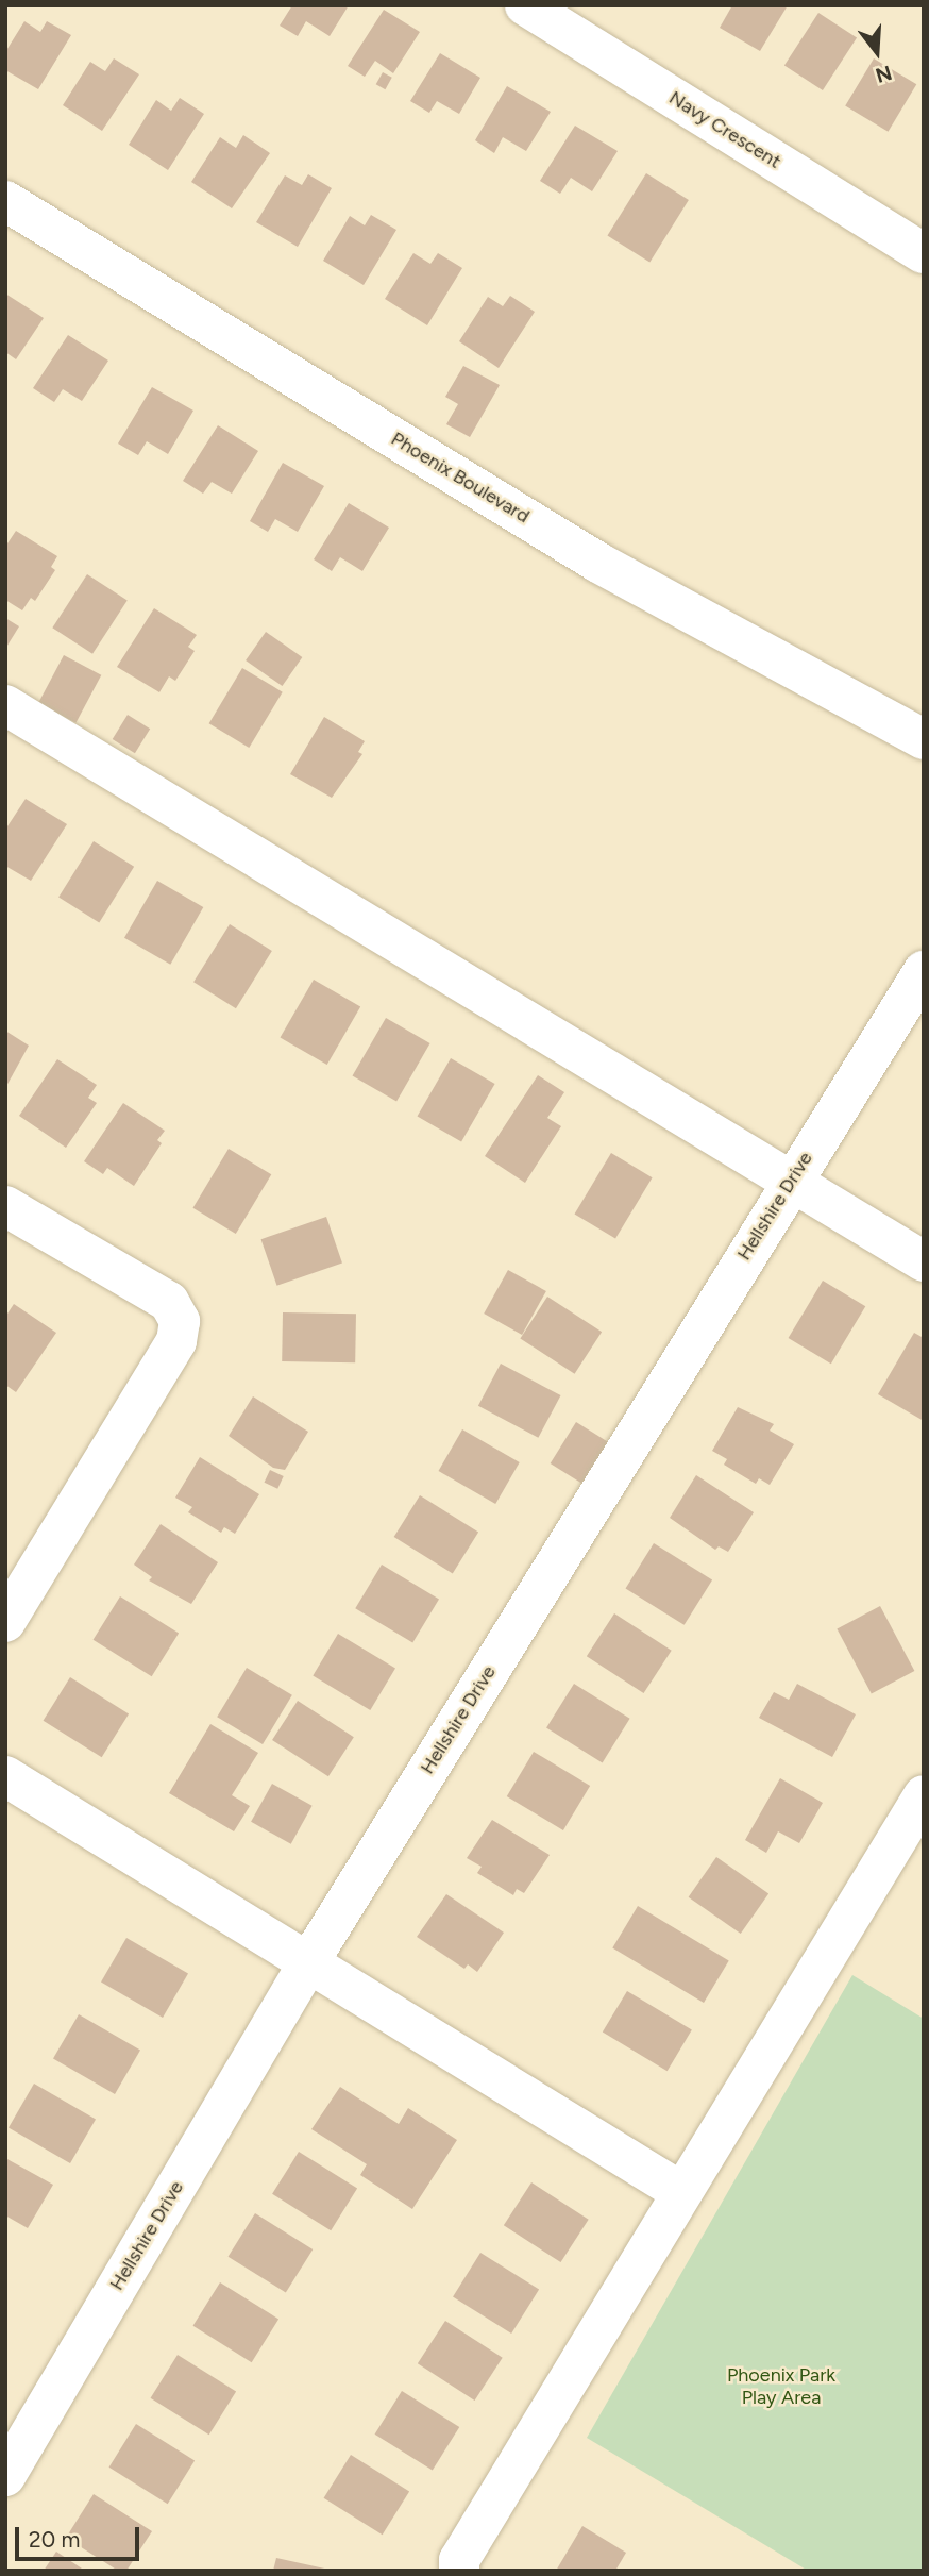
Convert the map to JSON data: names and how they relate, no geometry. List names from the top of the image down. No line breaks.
{"streets":{"street":["Navy Crescent","Phoenix Boulevard","Hellshire Drive"]},"parks":["Phoenix Park Play Area"],"scale_bar":"20 m","north":"bottom"}
